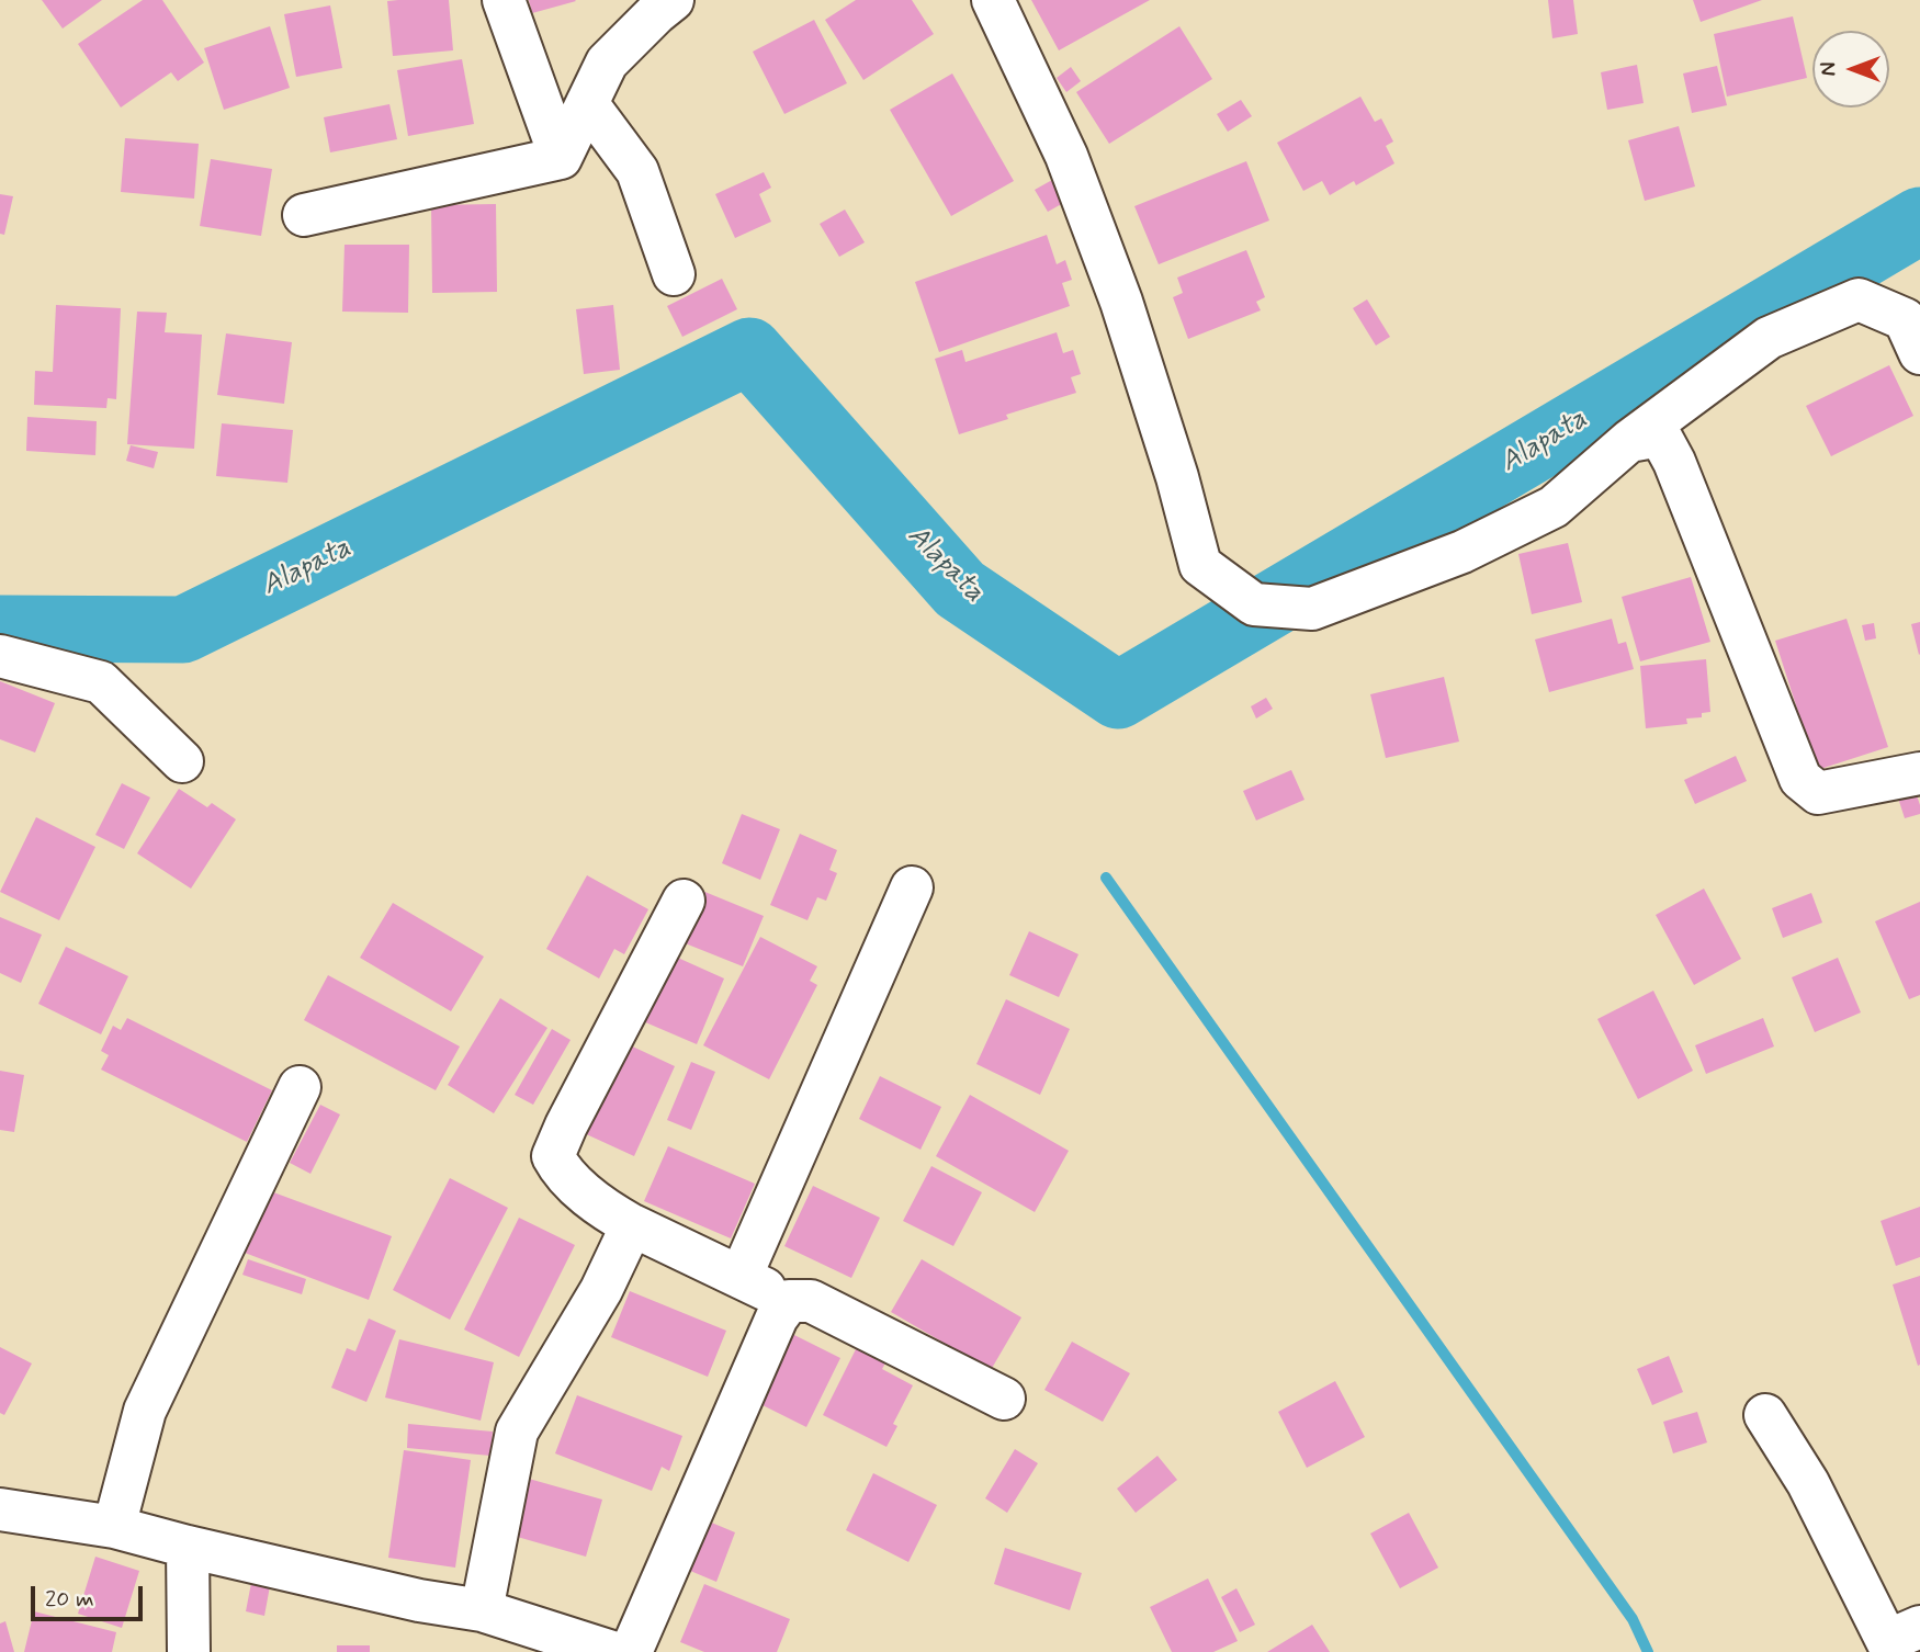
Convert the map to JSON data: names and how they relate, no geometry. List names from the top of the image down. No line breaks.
{"water":["Alapata"],"scale_bar":"20 m","north":"left"}
